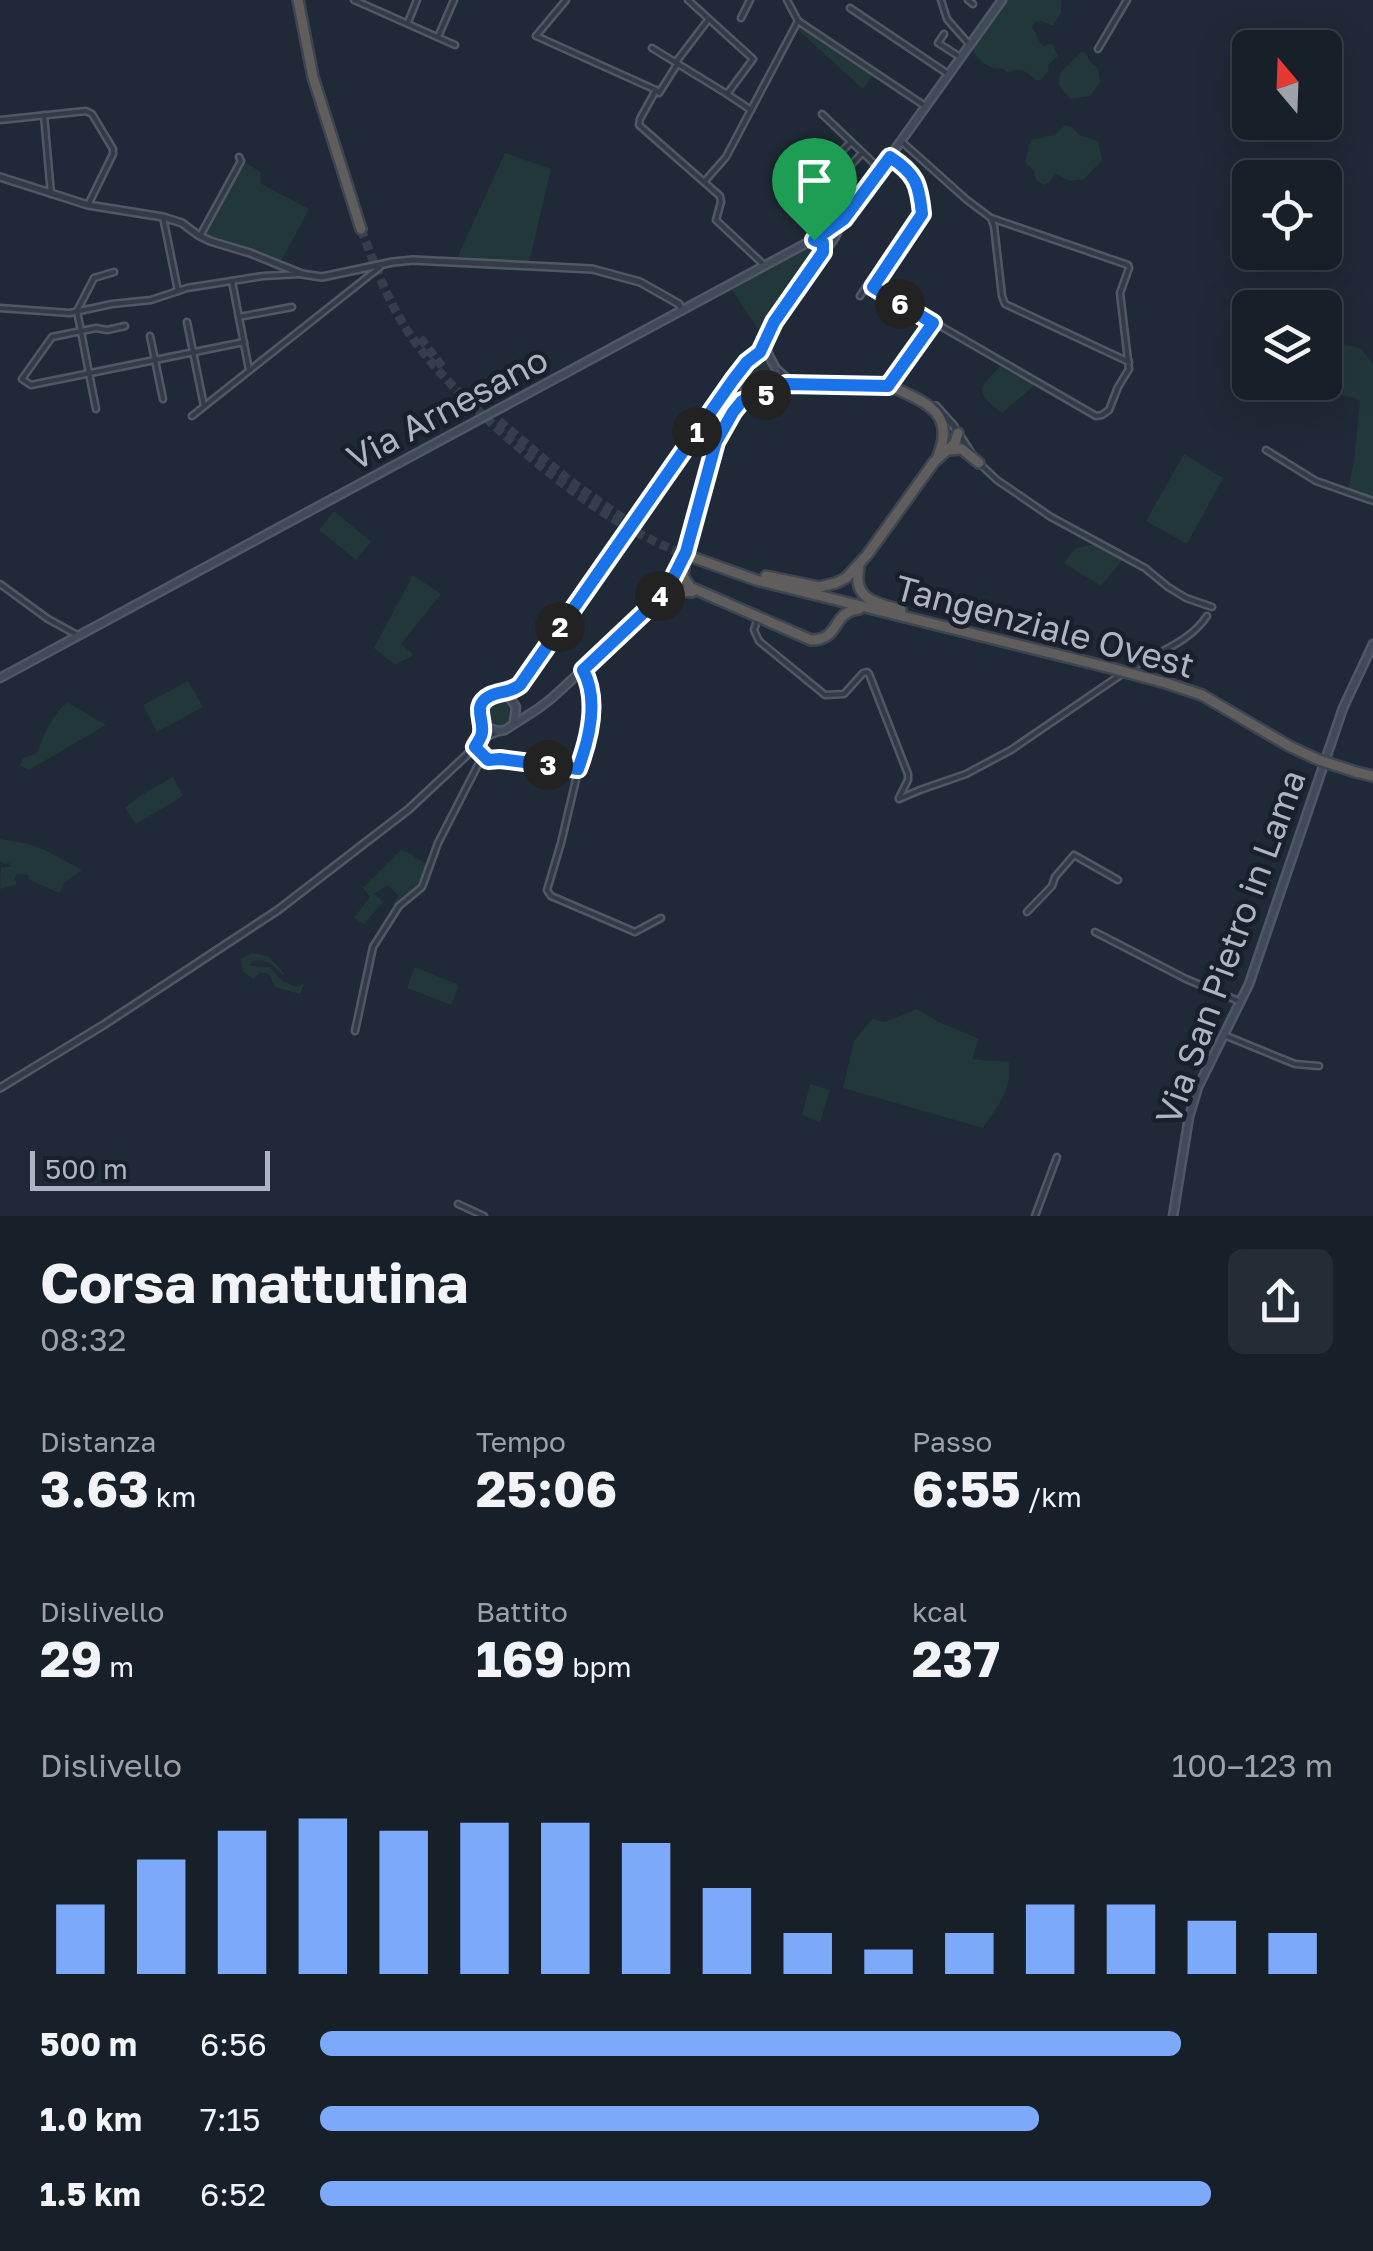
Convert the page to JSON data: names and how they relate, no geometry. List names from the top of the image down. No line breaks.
{"streets":{"highway":["Tangenziale Ovest"],"main road":["Via Arnesano","Via San Pietro in Lama"]},"scale_bar":"500 m","north":"top","page":{"pins":["6","5","1","4","2","3"],"scale":"500 m","heading":["Corsa mattutina","08:32"],"stats":[["Distanza","3.63 km"],["Tempo","25:06"],["Passo","6:55 /km"],["Dislivello","29 m"],["Battito","169 bpm"],["kcal","237"]],"chart":["Dislivello","100–123 m"],"list":[{"name":"500 m","note":"6:56"},{"name":"1.0 km","note":"7:15"},{"name":"1.5 km","note":"6:52"}]}}
